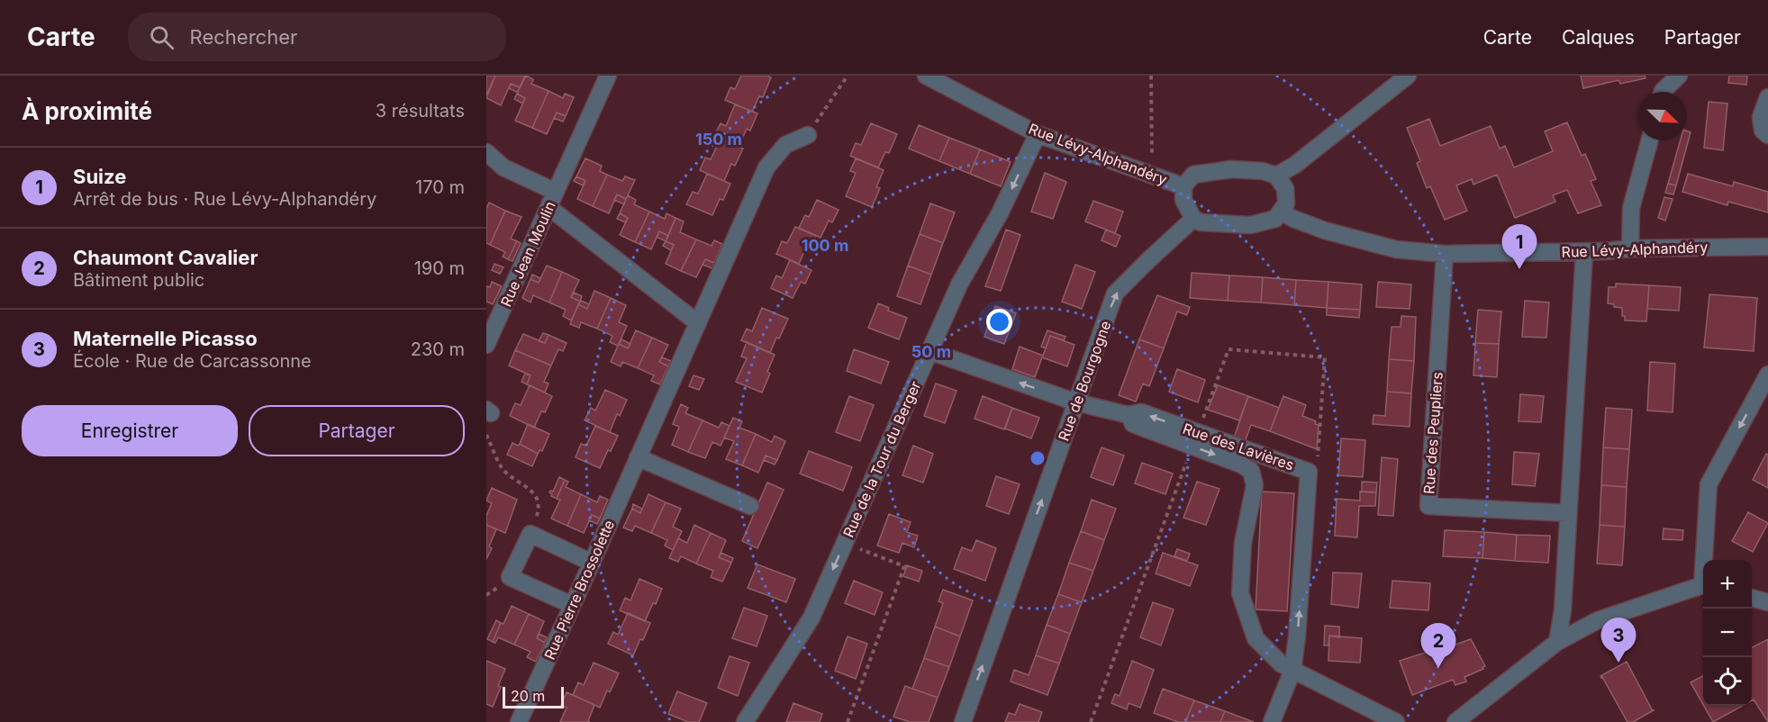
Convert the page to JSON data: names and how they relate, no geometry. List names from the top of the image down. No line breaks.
{"streets":{"street":["Rue Lévy-Alphandéry","Rue Jean Moulin","Rue de Bourgogne","Rue des Peupliers","Rue des Lavières","Rue de la Tour du Berger","Rue Pierre Brossolette"]},"crossings":[["Rue Lévy-Alphandéry","Rue des Peupliers"],["Rue Lévy-Alphandéry","Rue de la Tour du Berger"],["Rue de Bourgogne","Rue des Lavières"],["Rue des Lavières","Rue de la Tour du Berger"]],"one_way":["Rue de Bourgogne","Rue de la Tour du Berger"],"scale_bar":"20 m","north":"bottom right","page":{"header":"Carte","search":"Rechercher","nav":["Carte","Calques","Partager"],"heading":["À proximité","3 résultats"],"list":[{"mark":"1","name":"Suize","note":"Arrêt de bus · Rue Lévy-Alphandéry","value":"170 m"},{"mark":"2","name":"Chaumont Cavalier","note":"Bâtiment public","value":"190 m"},{"mark":"3","name":"Maternelle Picasso","note":"École · Rue de Carcassonne","value":"230 m"}],"pins":["1","3","2"],"buttons":["Enregistrer","Partager"],"map_buttons":["+","−"],"scale":"20 m"},"rings":["150 m","100 m","50 m"]}
